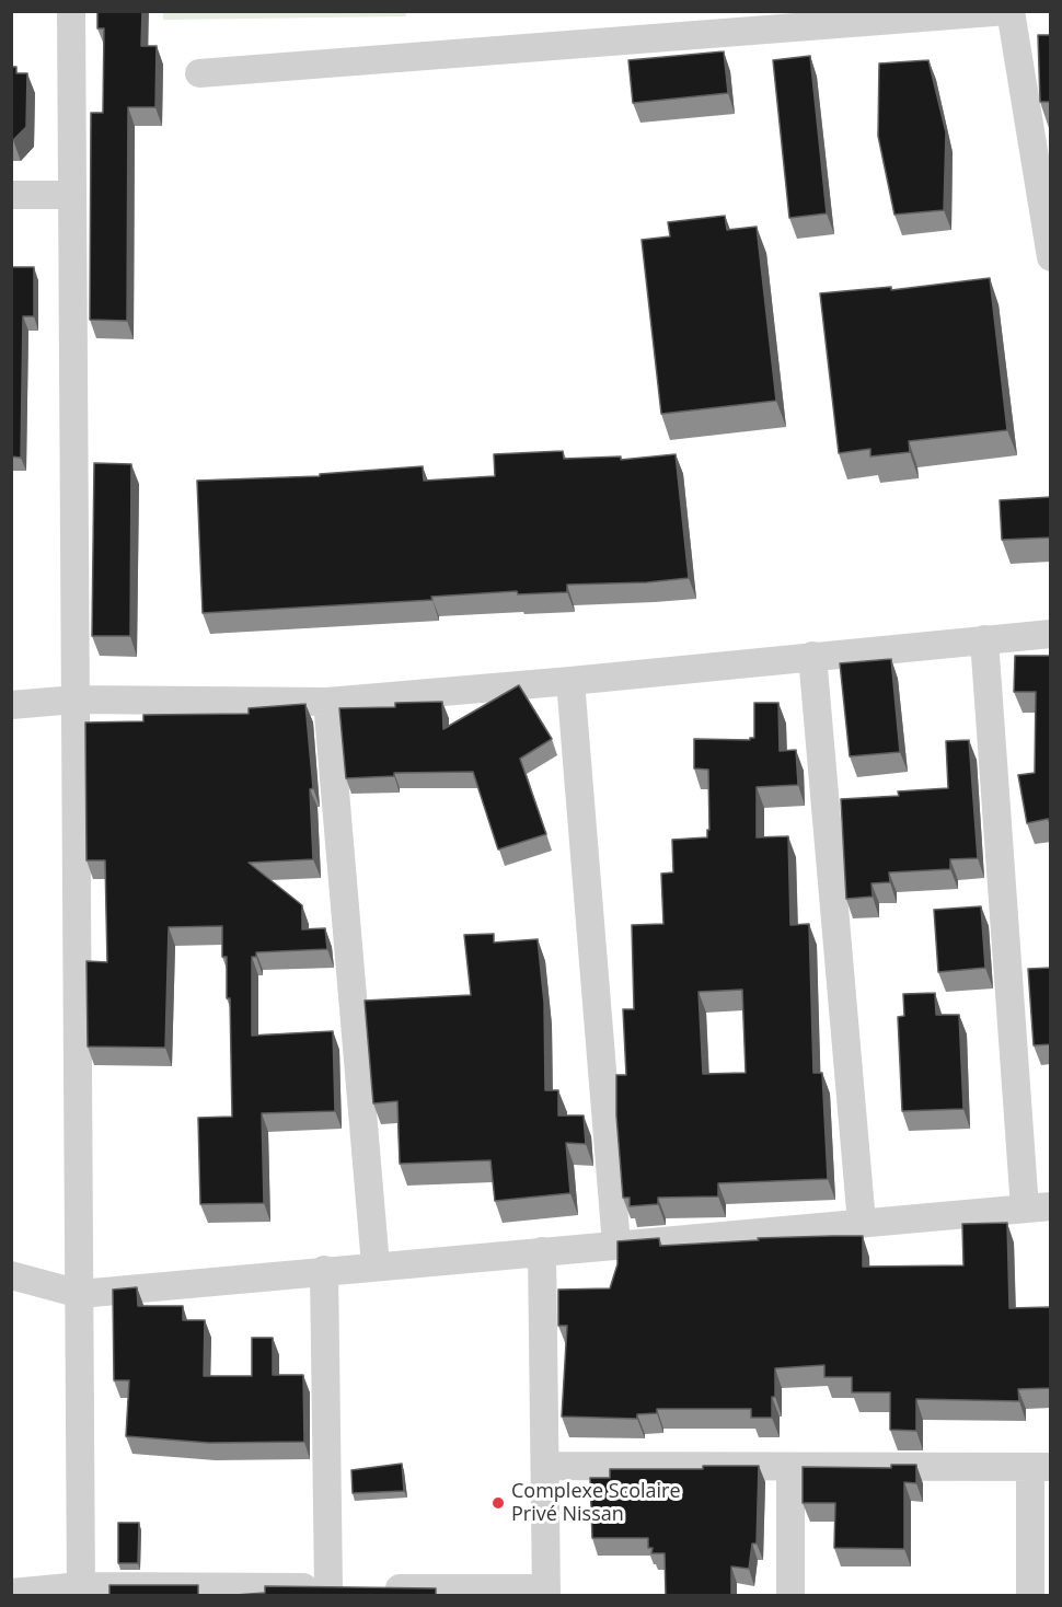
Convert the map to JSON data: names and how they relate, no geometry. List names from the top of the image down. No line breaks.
{"places":["Complexe Scolaire Privé Nissan"]}
